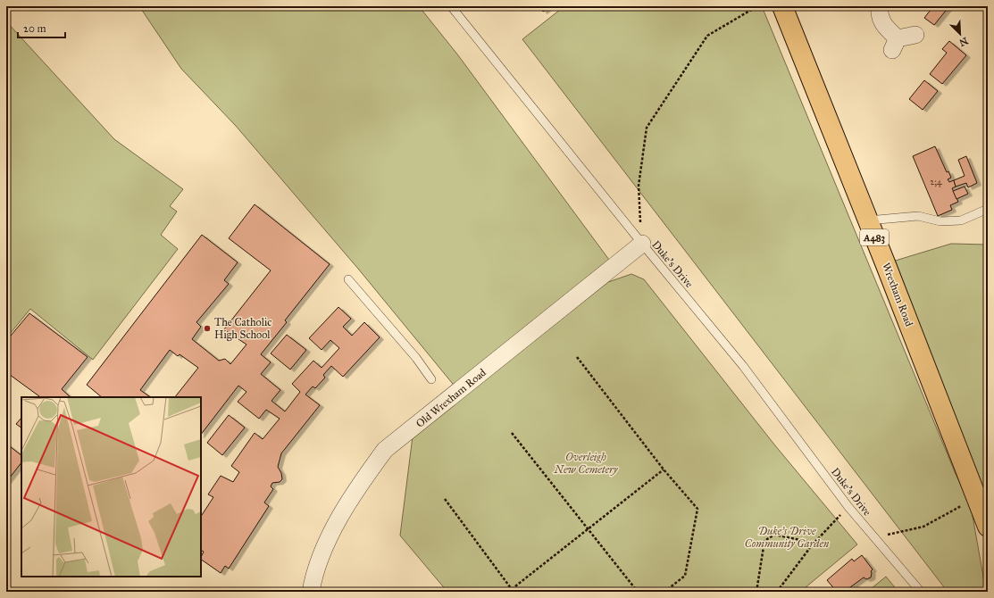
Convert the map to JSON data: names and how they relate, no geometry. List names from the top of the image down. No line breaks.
{"streets":{"highway":["A483","Wrexham Road"],"street":["Old Wrexham Road"],"lane":["Duke's Drive"]},"crossings":[["Duke's Drive","Old Wrexham Road"]],"parks":["Overleigh New Cemetery","Duke's Drive Community Garden"],"places":["The Catholic High School"],"house_numbers":["2;4"],"scale_bar":"20 m","north":"bottom right"}
